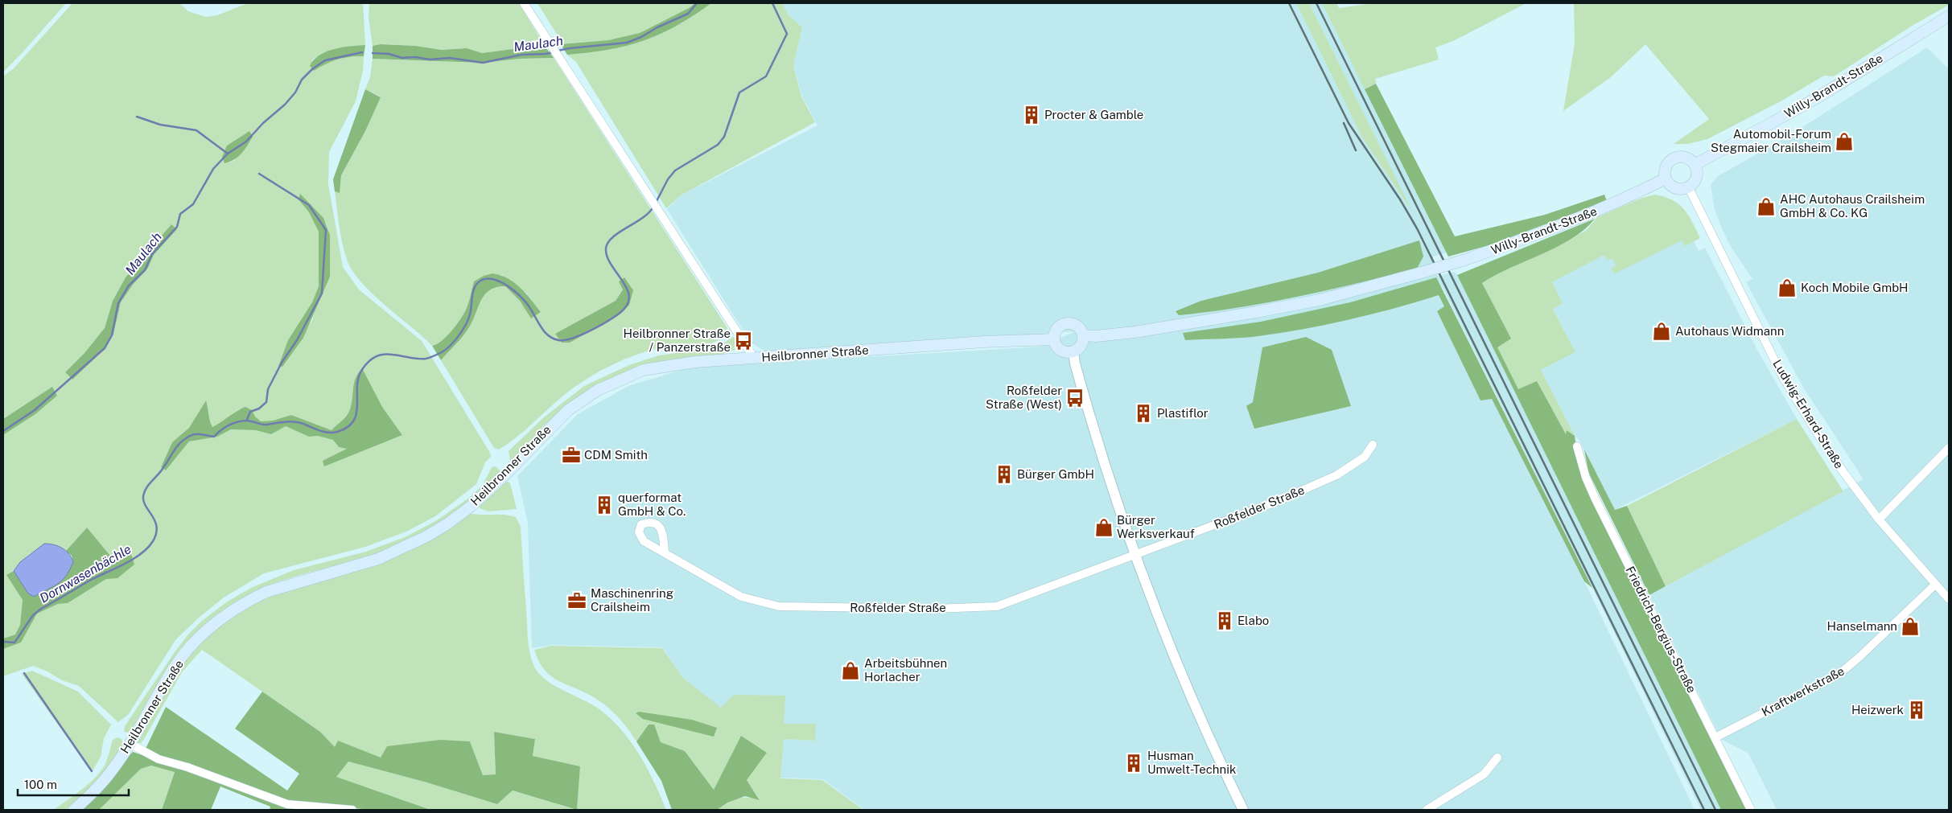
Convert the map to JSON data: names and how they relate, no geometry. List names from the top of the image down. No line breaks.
{"streets":{"main road":["Willy-Brandt-Straße","Heilbronner Straße"],"street":["Ludwig-Erhard-Straße","Roßfelder Straße","Friedrich-Bergius-Straße","Kraftwerkstraße"]},"crossings":[["Willy-Brandt-Straße","Heilbronner Straße"],["Willy-Brandt-Straße","Ludwig-Erhard-Straße"],["Ludwig-Erhard-Straße","Kraftwerkstraße"],["Friedrich-Bergius-Straße","Kraftwerkstraße"]],"water":["Maulach","Dornwasenbächle"],"places":{"building":["Procter & Gamble","Plastiflor","Bürger GmbH","querformat GmbH & Co.","Elabo","Heizwerk","Husman Umwelt-Technik"],"shop":["Automobil-Forum Stegmaier Crailsheim","AHC Autohaus Crailsheim GmbH & Co. KG","Koch Mobile GmbH","Autohaus Widmann","Bürger Werksverkauf","Hanselmann","Arbeitsbühnen Horlacher"],"bus stop":["Heilbronner Straße / Panzerstraße","Roßfelder Straße (West)"],"office":["CDM Smith","Maschinenring Crailsheim"]},"scale_bar":"100 m"}
